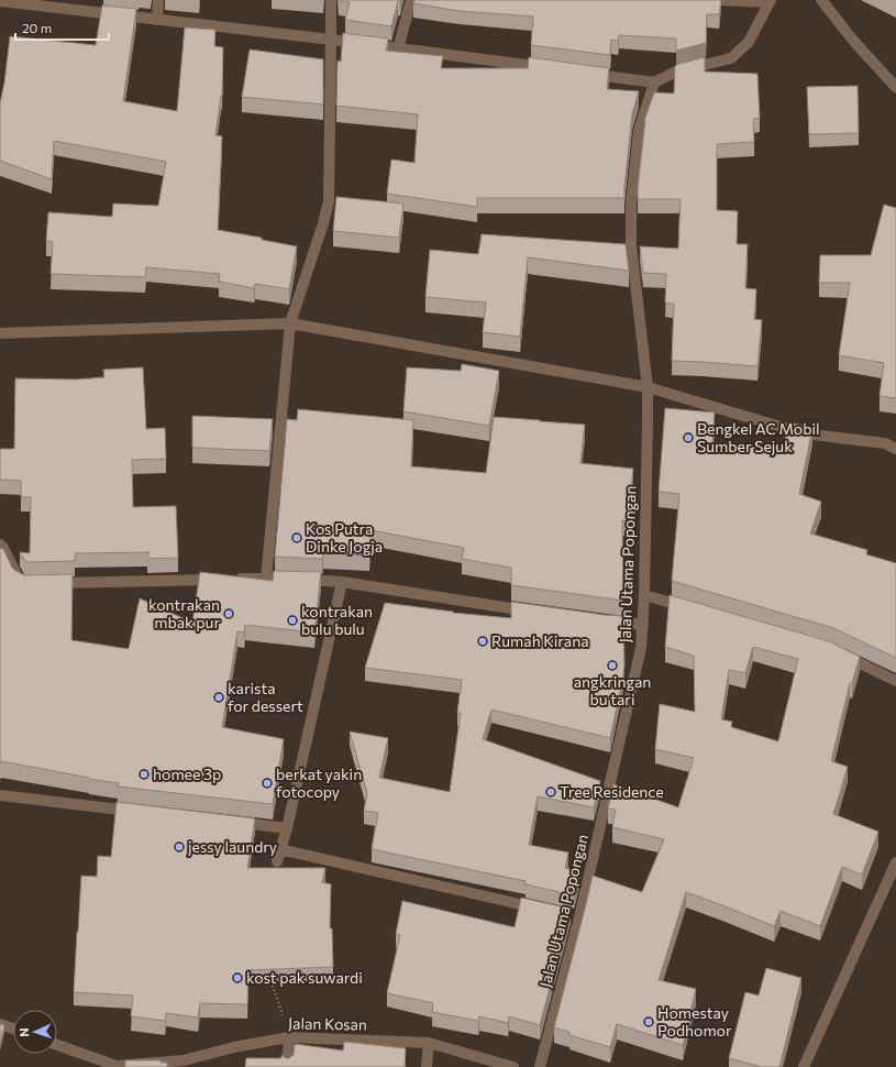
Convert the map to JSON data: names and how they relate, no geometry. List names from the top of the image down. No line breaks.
{"streets":{"street":["Jalan Utama Popongan","Jalan Kosan"]},"places":["Bengkel AC Mobil Sumber Sejuk","Kos Putra Dinke Jogja","kontrakan mbak pur","kontrakan bulu bulu","Rumah Kirana","angkringan bu tari","karista for dessert","homee 3p","berkat yakin fotocopy","Tree Residence","jessy laundry","kost pak suwardi","Homestay Podhomor"],"scale_bar":"20 m","north":"left"}
